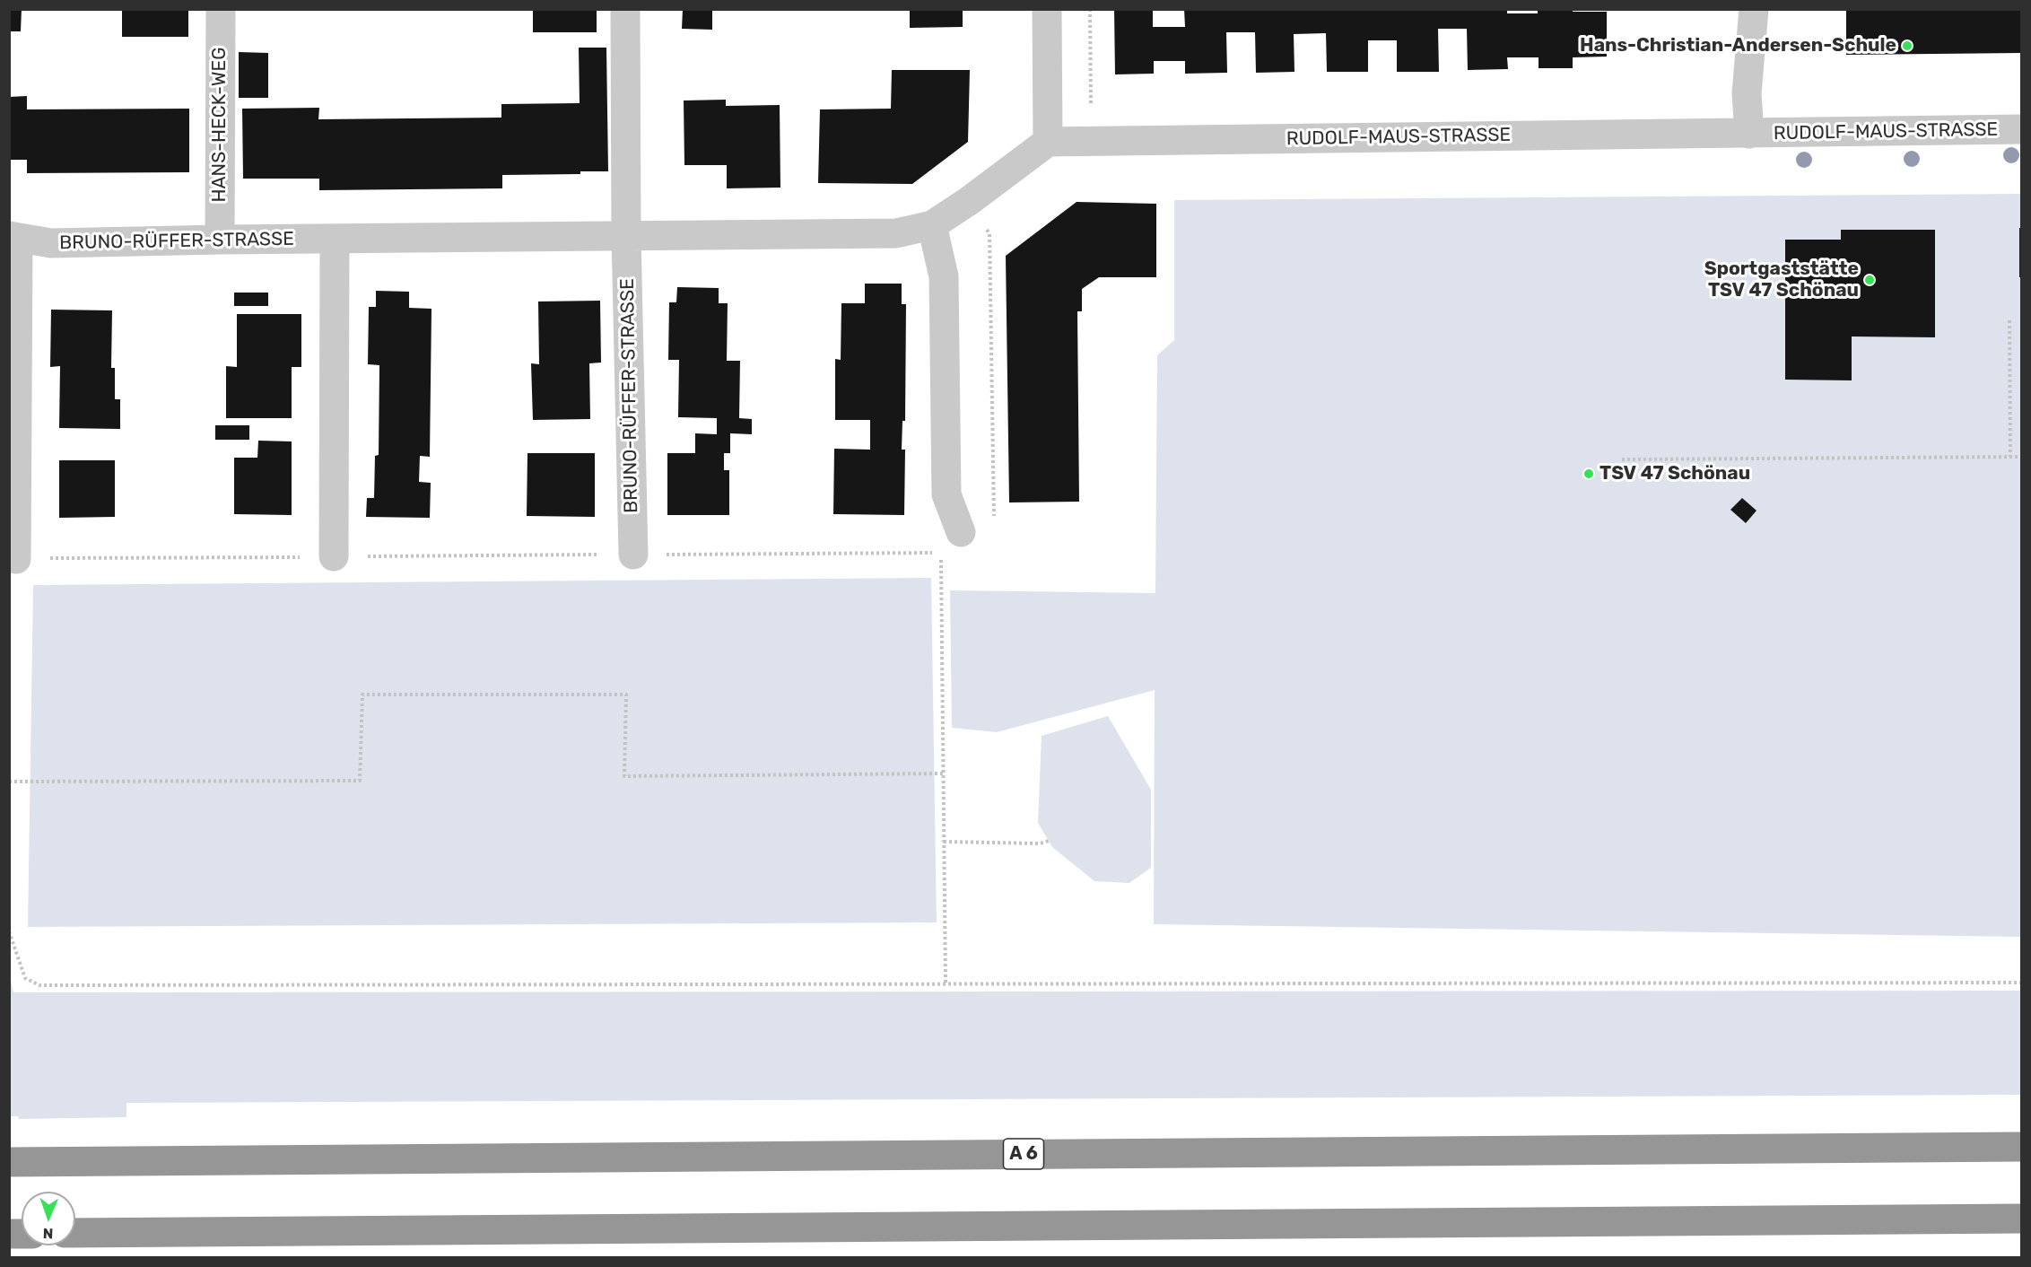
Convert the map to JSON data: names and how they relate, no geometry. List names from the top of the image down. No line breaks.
{"streets":{"highway":["A 6"],"street":["HANS-HECK-WEG","RUDOLF-MAUS-STRASSE","BRUNO-RÜFFER-STRASSE"]},"crossings":[["HANS-HECK-WEG","BRUNO-RÜFFER-STRASSE"],["RUDOLF-MAUS-STRASSE","BRUNO-RÜFFER-STRASSE"]],"places":["Hans-Christian-Andersen-Schule","Sportgaststätte TSV 47 Schönau","TSV 47 Schönau"],"north":"bottom"}
